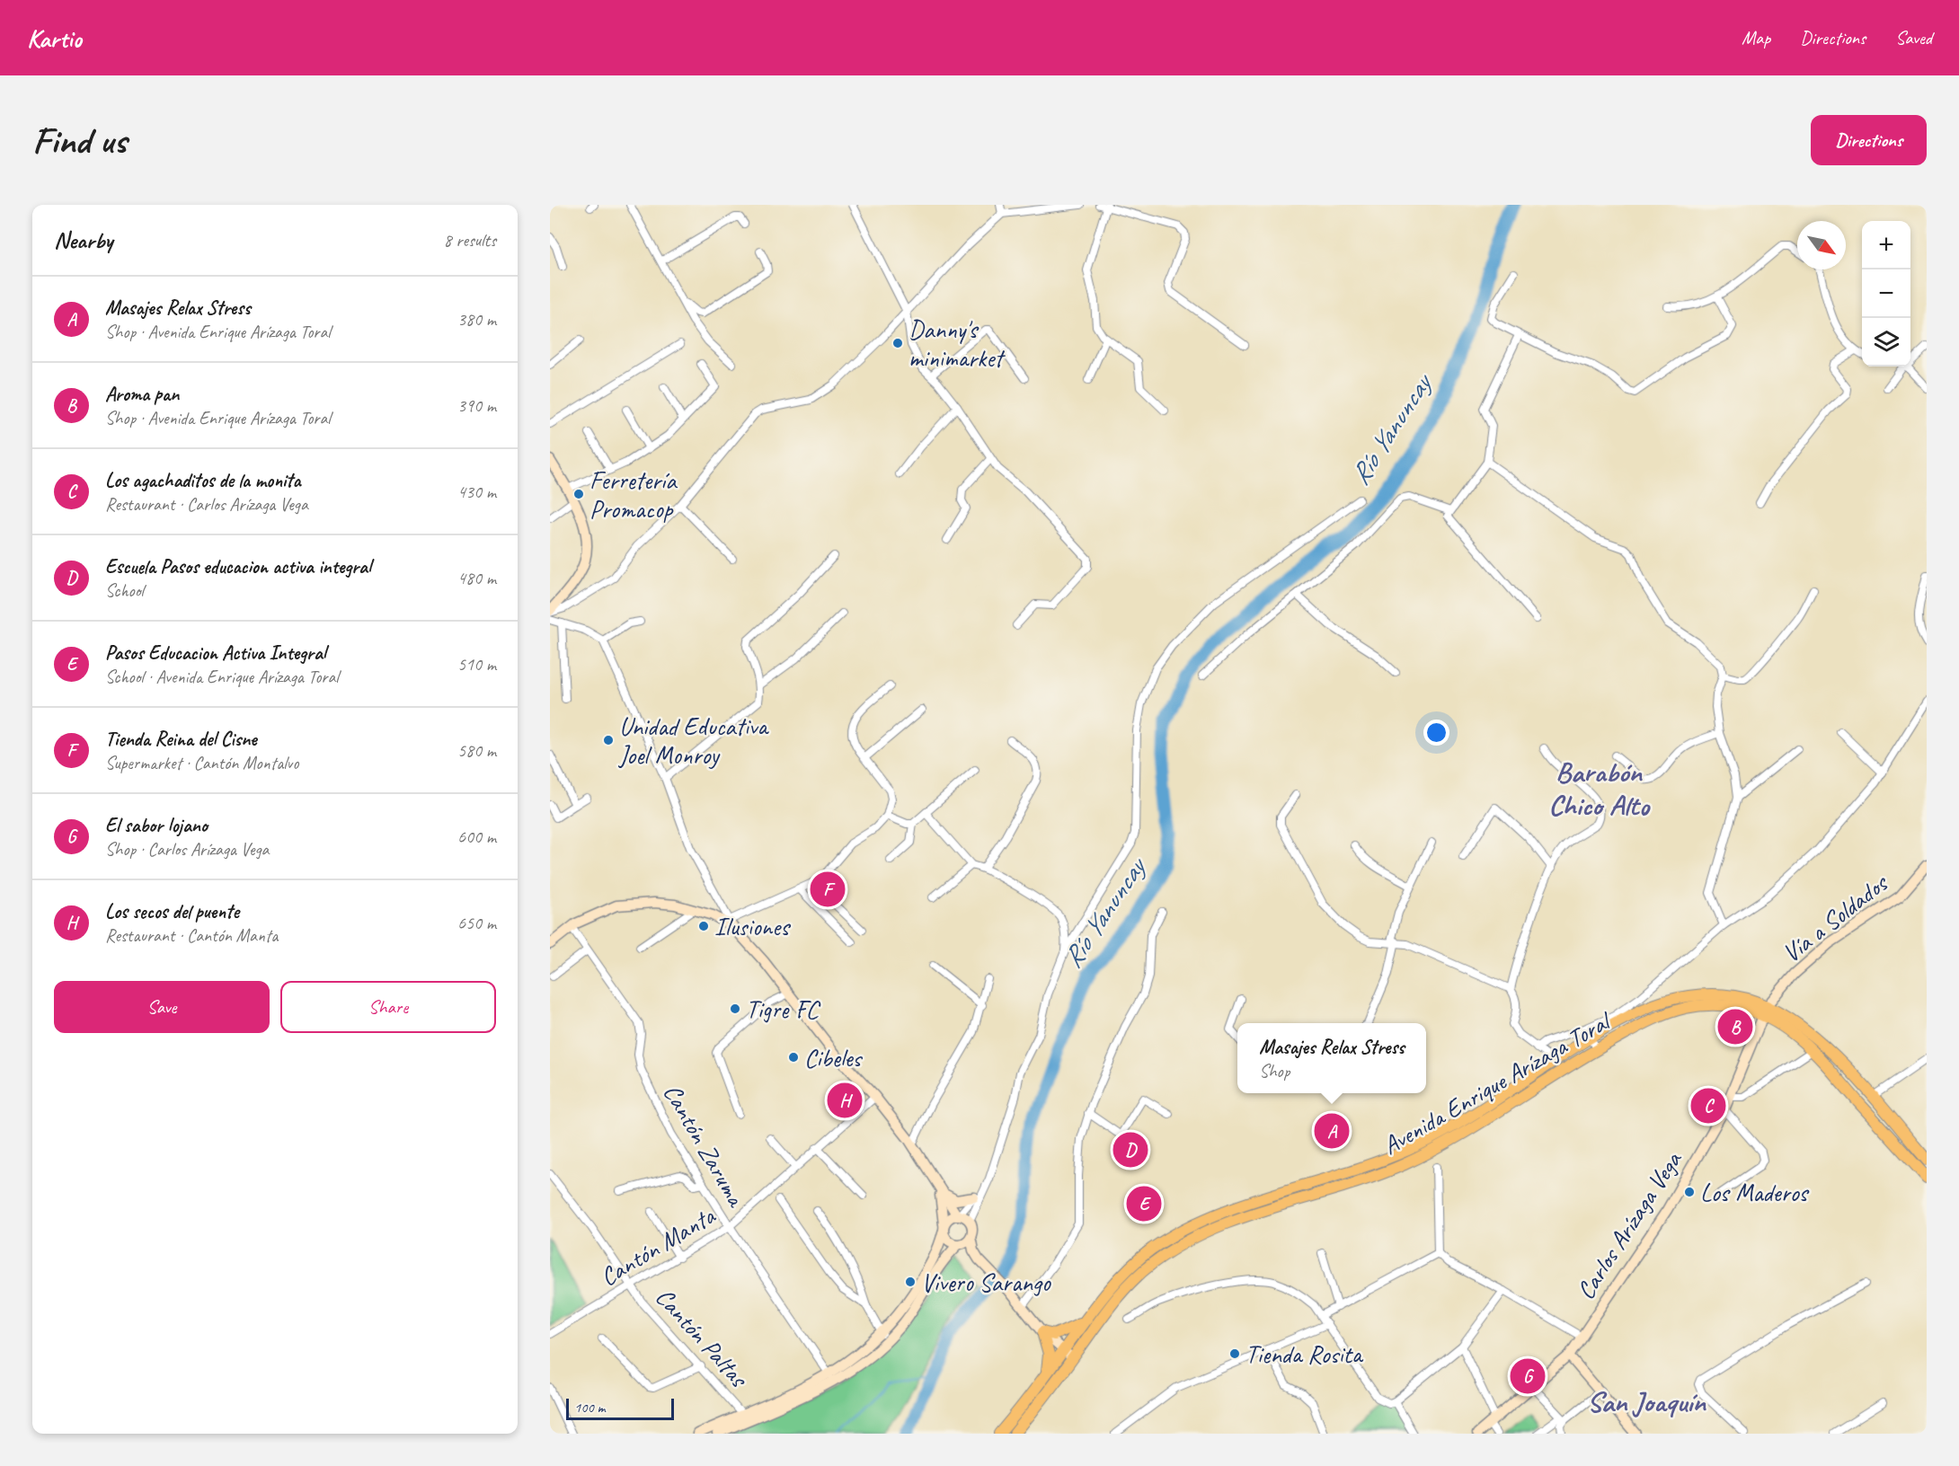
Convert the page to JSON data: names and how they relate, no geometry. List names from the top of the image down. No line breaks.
{"streets":{"main road":["Avenida Enrique Arízaga Toral"],"street":["Vía a Soldados","Cantón Zaruma","Carlos Arízaga Vega","Cantón Manta","Cantón Paltas"]},"crossings":[["Vía a Soldados","Avenida Enrique Arízaga Toral"],["Vía a Soldados","Carlos Arízaga Vega"],["Avenida Enrique Arízaga Toral","Carlos Arízaga Vega"],["Cantón Zaruma","Cantón Manta"],["Cantón Manta","Cantón Paltas"]],"districts":["Barabón Chico Alto","San Joaquín"],"water":["Río Yanuncay"],"places":["Danny's minimarket","Ferretería Promacop","Unidad Educativa Joel Monroy","Ilusiones","Tigre FC","Cibeles","Los Maderos","Vivero Sarango","Tienda Rosita"],"scale_bar":"100 m","north":"bottom right","page":{"header":"Kartio","nav":["Map","Directions","Saved"],"buttons":["Directions",["Save","Share"]],"title":"Find us","heading":["Nearby","8 results"],"map_buttons":["+","−"],"list":[{"mark":"A","name":"Masajes Relax Stress","note":"Shop · Avenida Enrique Arízaga Toral","value":"380 m"},{"mark":"B","name":"Aroma pan","note":"Shop · Avenida Enrique Arízaga Toral","value":"390 m"},{"mark":"C","name":"Los agachaditos de la monita","note":"Restaurant · Carlos Arízaga Vega","value":"430 m"},{"mark":"D","name":"Escuela Pasos educacion activa integral","note":"School","value":"480 m"},{"mark":"E","name":"Pasos Educacion Activa Integral","note":"School · Avenida Enrique Arízaga Toral","value":"510 m"},{"mark":"F","name":"Tienda Reina del Cisne","note":"Supermarket · Cantón Montalvo","value":"580 m"},{"mark":"G","name":"El sabor lojano","note":"Shop · Carlos Arízaga Vega","value":"600 m"},{"mark":"H","name":"Los secos del puente","note":"Restaurant · Cantón Manta","value":"650 m"}],"pins":["F","B","H","C","A","D","E","G"],"popup":["Masajes Relax Stress","Shop"],"scale":"100 m"}}
